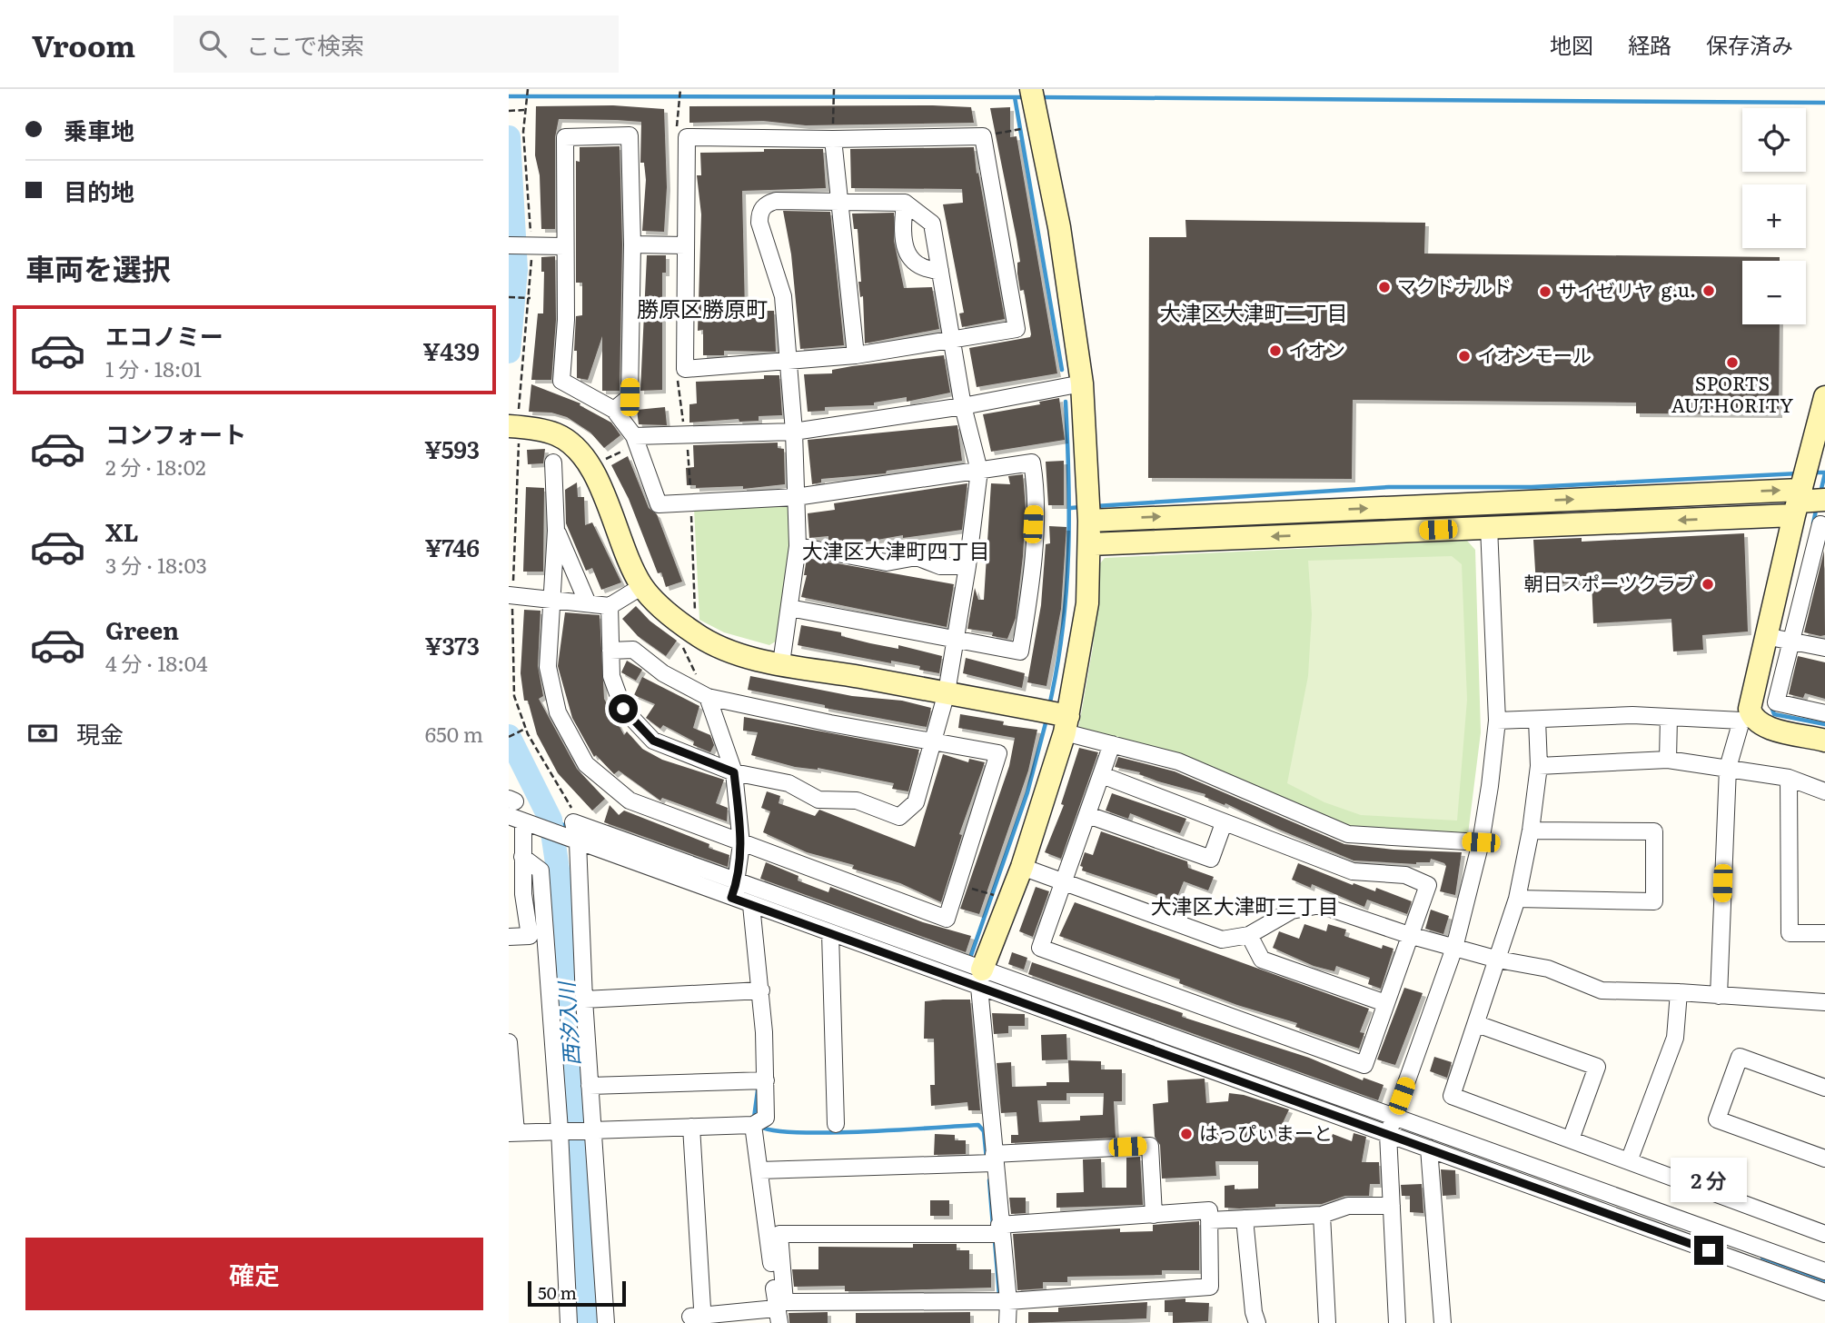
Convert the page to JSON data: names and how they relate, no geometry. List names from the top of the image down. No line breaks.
{"districts":["勝原区勝原町","大津区大津町二丁目","大津区大津町四丁目","大津区大津町三丁目"],"water":["西汐入川"],"places":["マクドナルド","g.u.","サイゼリヤ","イオン","イオンモール","SPORTS AUTHORITY","朝日スポーツクラブ","はっぴぃまーと"],"scale_bar":"50 m","page":{"header":"Vroom","search":"ここで検索","nav":["地図","経路","保存済み"],"banner":["乗車地","目的地"],"map_buttons":["+","−"],"heading":"車両を選択","list":[{"name":"エコノミー","note":"1 分 · 18:01","value":"¥439"},{"name":"コンフォート","note":"2 分 · 18:02","value":"¥593"},{"name":"XL","note":"3 分 · 18:03","value":"¥746"},{"name":"Green","note":"4 分 · 18:04","value":"¥373"}],"pay":["現金","650 m"],"bubble":"2 分","buttons":"確定","scale":"50 m"}}
